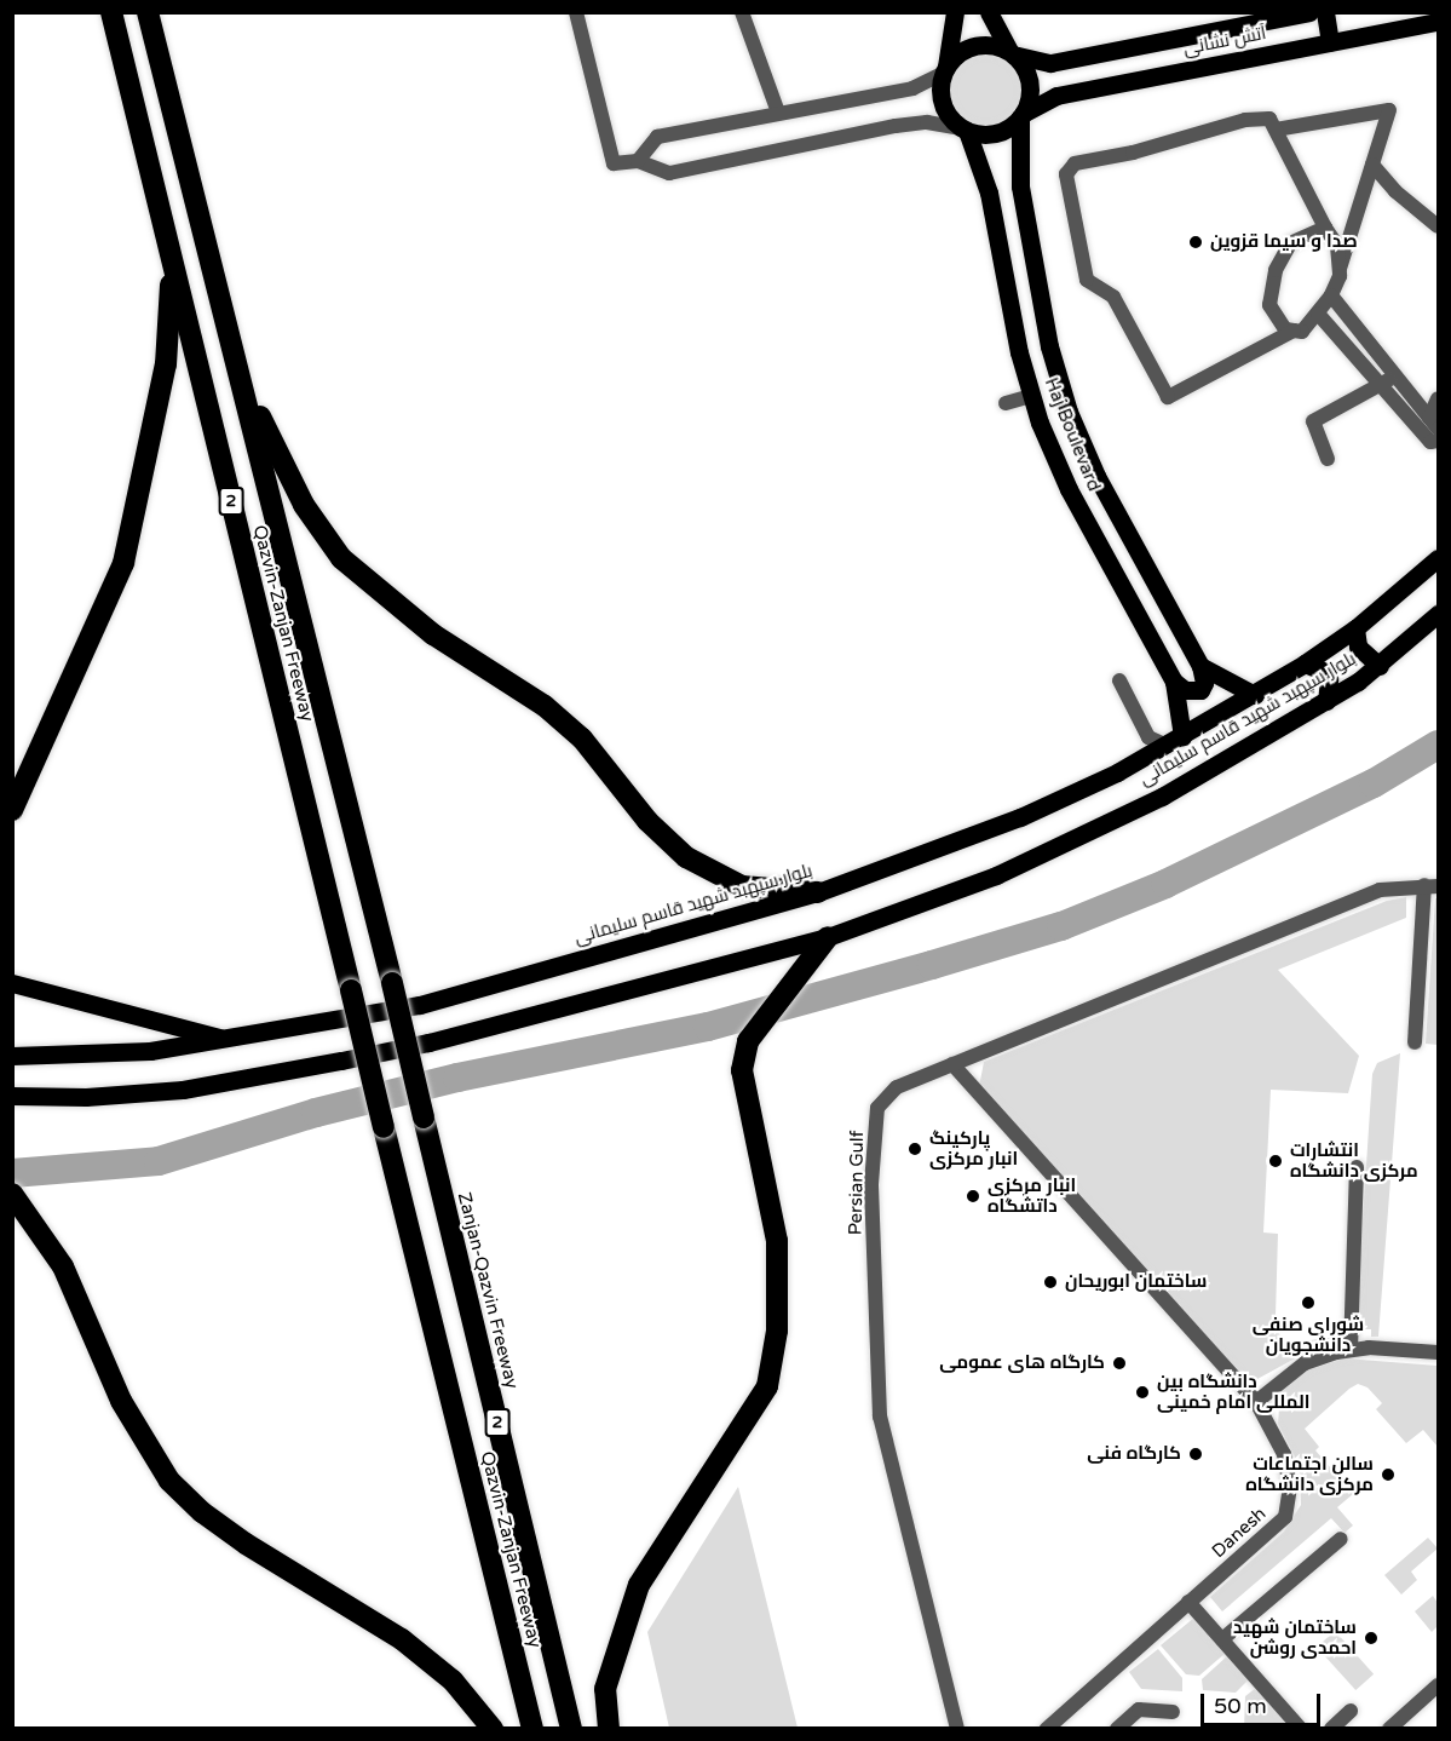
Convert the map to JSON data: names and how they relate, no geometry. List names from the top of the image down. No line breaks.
{"streets":{"highway":["2","Qazvin-Zanjan Freeway","Zanjan-Qazvin Freeway"],"main road":["آتش نشانی","Haj Boulevard","بلوار سپهبد شهید قاسم سلیمانی"],"street":["Persian Gulf","Danesh"]},"crossings":[["آتش نشانی","Haj Boulevard"],["Haj Boulevard","بلوار سپهبد شهید قاسم سلیمانی"],["Qazvin-Zanjan Freeway","Zanjan-Qazvin Freeway"],["Persian Gulf","Danesh"]],"places":["صدا و سیما قزوین","پارکینگ انبار مرکزی","انتشارات مرکزی دانشگاه","انبار مرکزی داتشگاه","ساختمان ابوریحان","شورای صنفی دانشجویان","کارگاه های عمومی","دانشگاه بین المللی امام خمینی","کارگاه فنی","سالن اجتماعات مرکزی دانشگاه","ساختمان شهید احمدی روشن"],"scale_bar":"50 m"}
